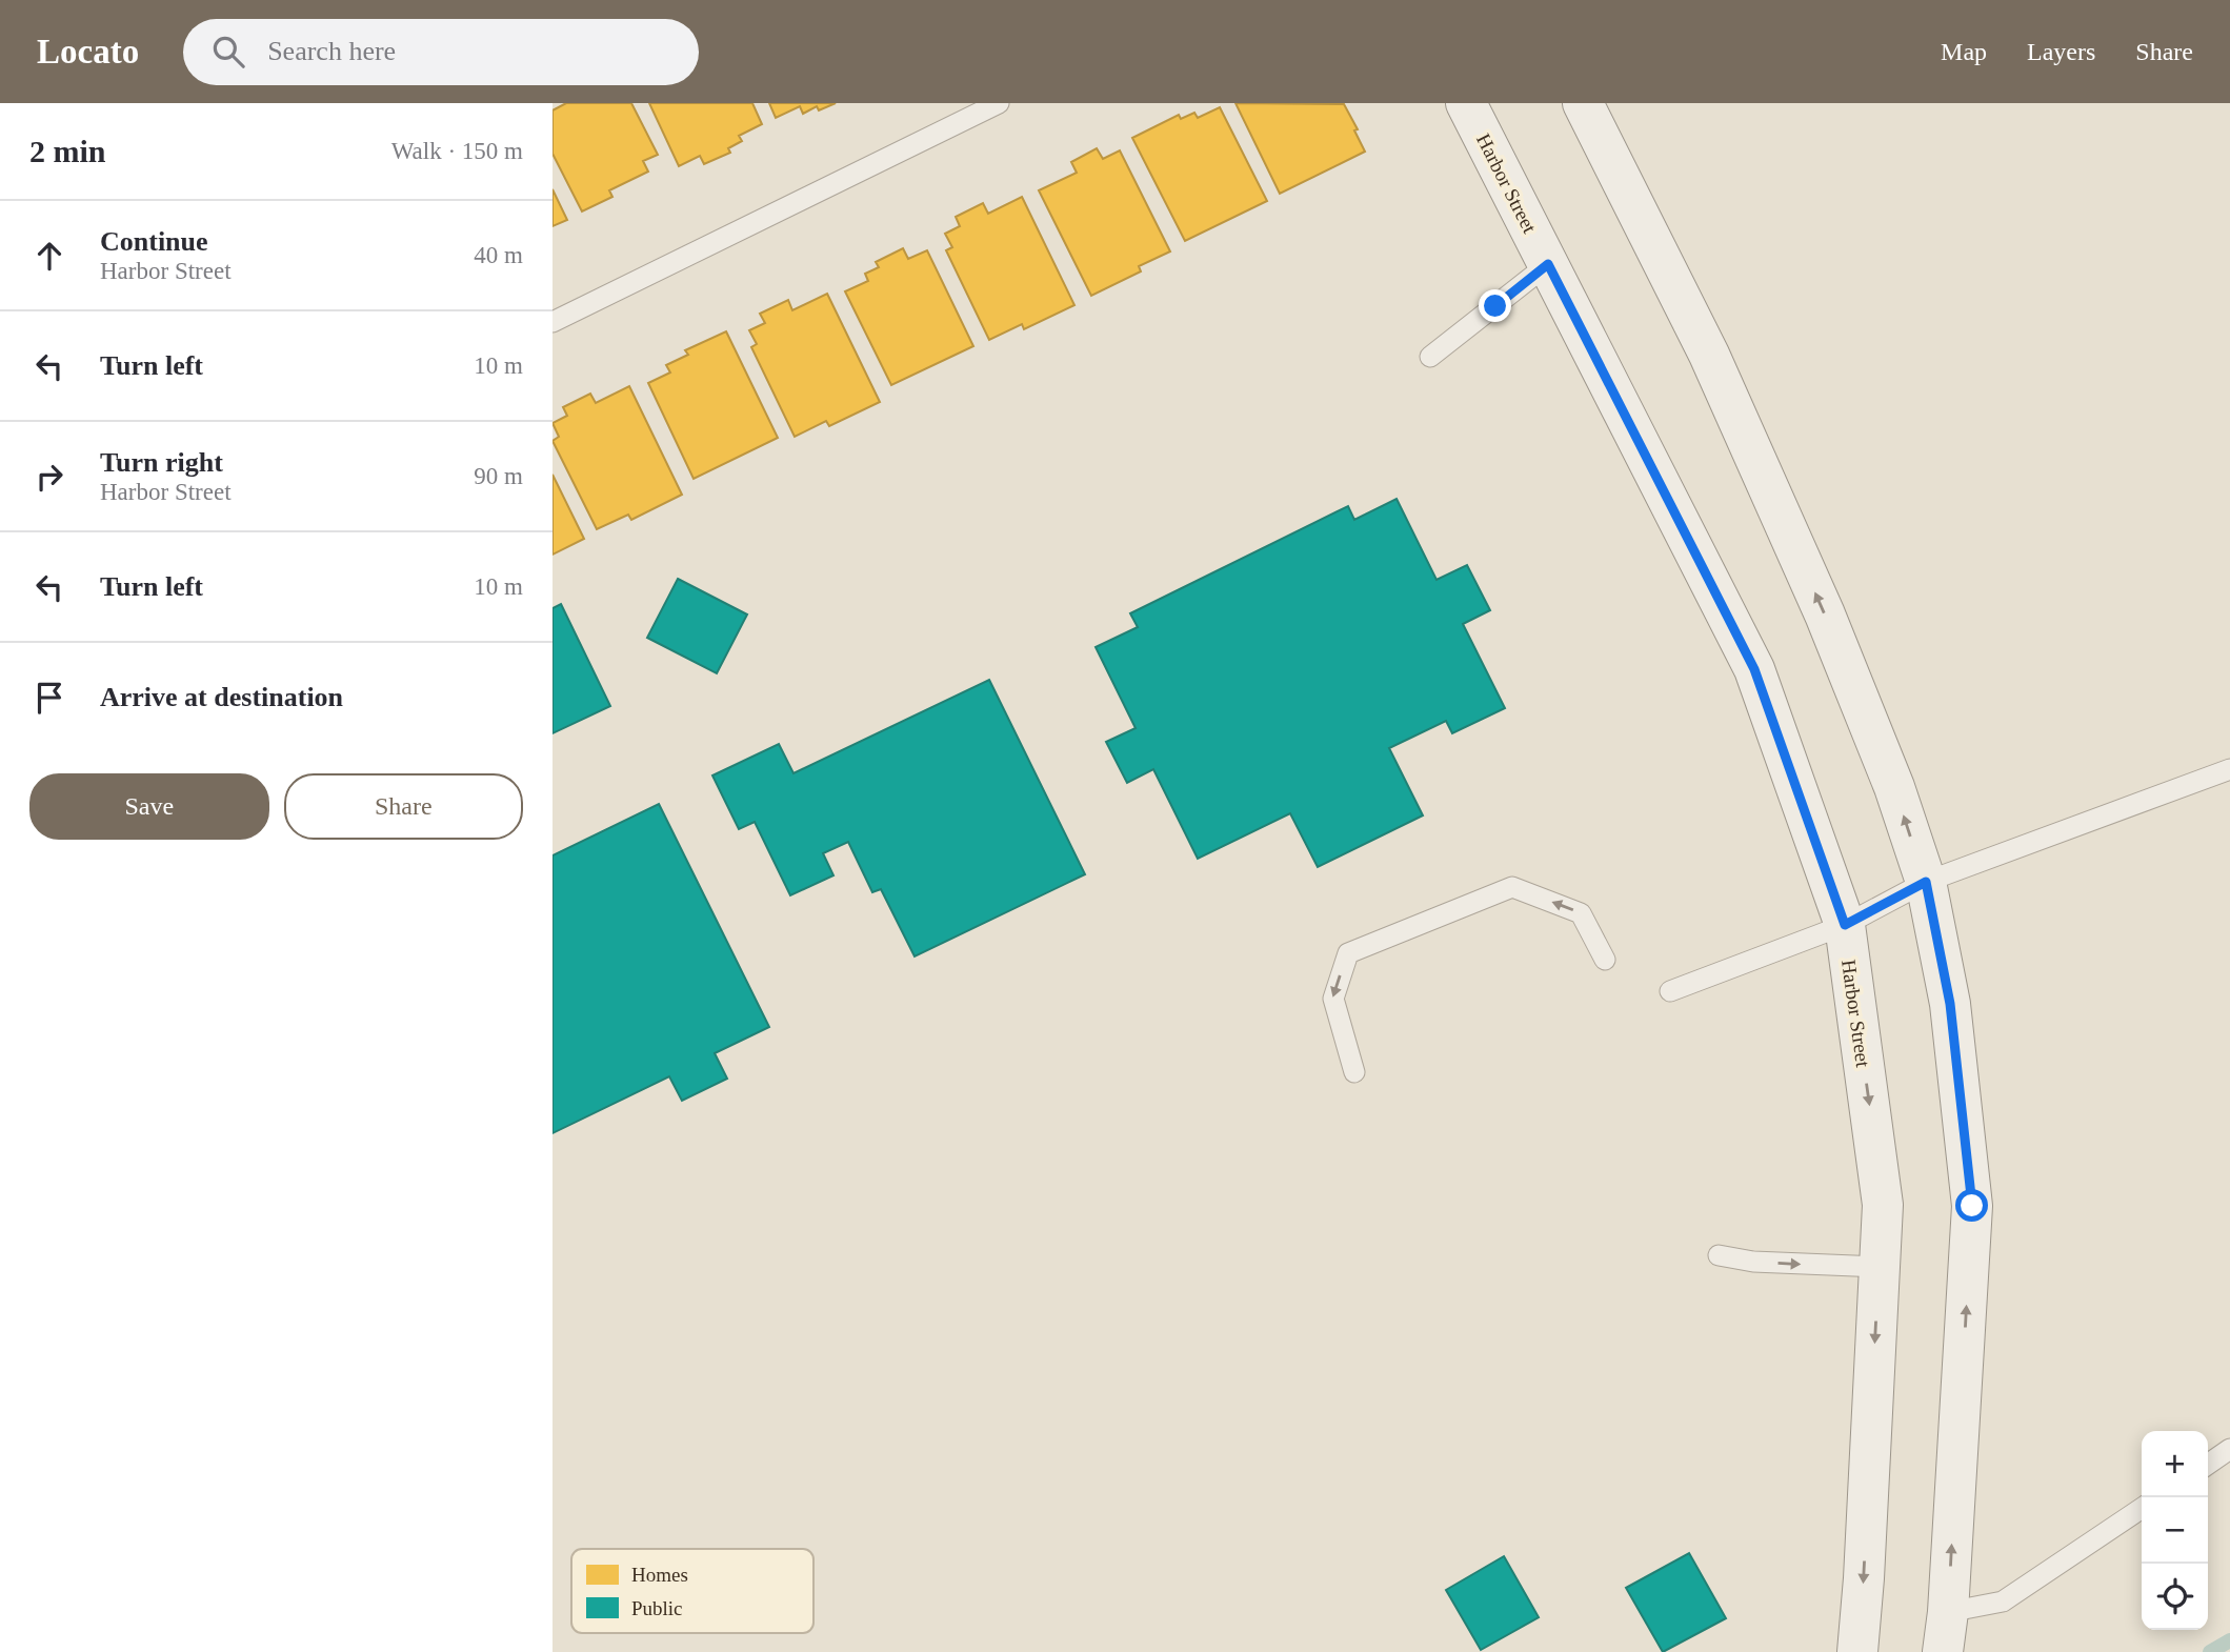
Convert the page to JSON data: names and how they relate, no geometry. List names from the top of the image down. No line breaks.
{"streets":{"street":["Harbor Street"]},"legend":["Homes","Public"],"page":{"header":"Locato","search":"Search here","nav":["Map","Layers","Share"],"heading":["2 min","Walk · 150 m"],"list":[["Continue","Harbor Street","40 m"],["Turn left","10 m"],["Turn right","Harbor Street","90 m"],["Turn left","10 m"],"Arrive at destination"],"buttons":["Save","Share"],"map_buttons":["+","−"]}}
